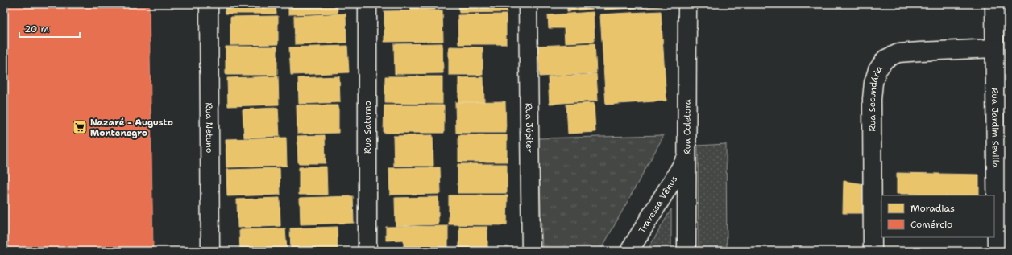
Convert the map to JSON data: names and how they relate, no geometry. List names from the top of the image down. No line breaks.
{"streets":{"street":["Rua Secundária","Rua Netuno","Rua Saturno","Rua Coletora","Rua Jardim Sevilla","Rua Júpiter","Travessa Vênus"]},"crossings":[["Rua Secundária","Rua Jardim Sevilla"],["Rua Coletora","Travessa Vênus"]],"places":{"supermarket":["Nazaré - Augusto Montenegro"]},"legend":["Moradias","Comércio"],"scale_bar":"20 m"}
